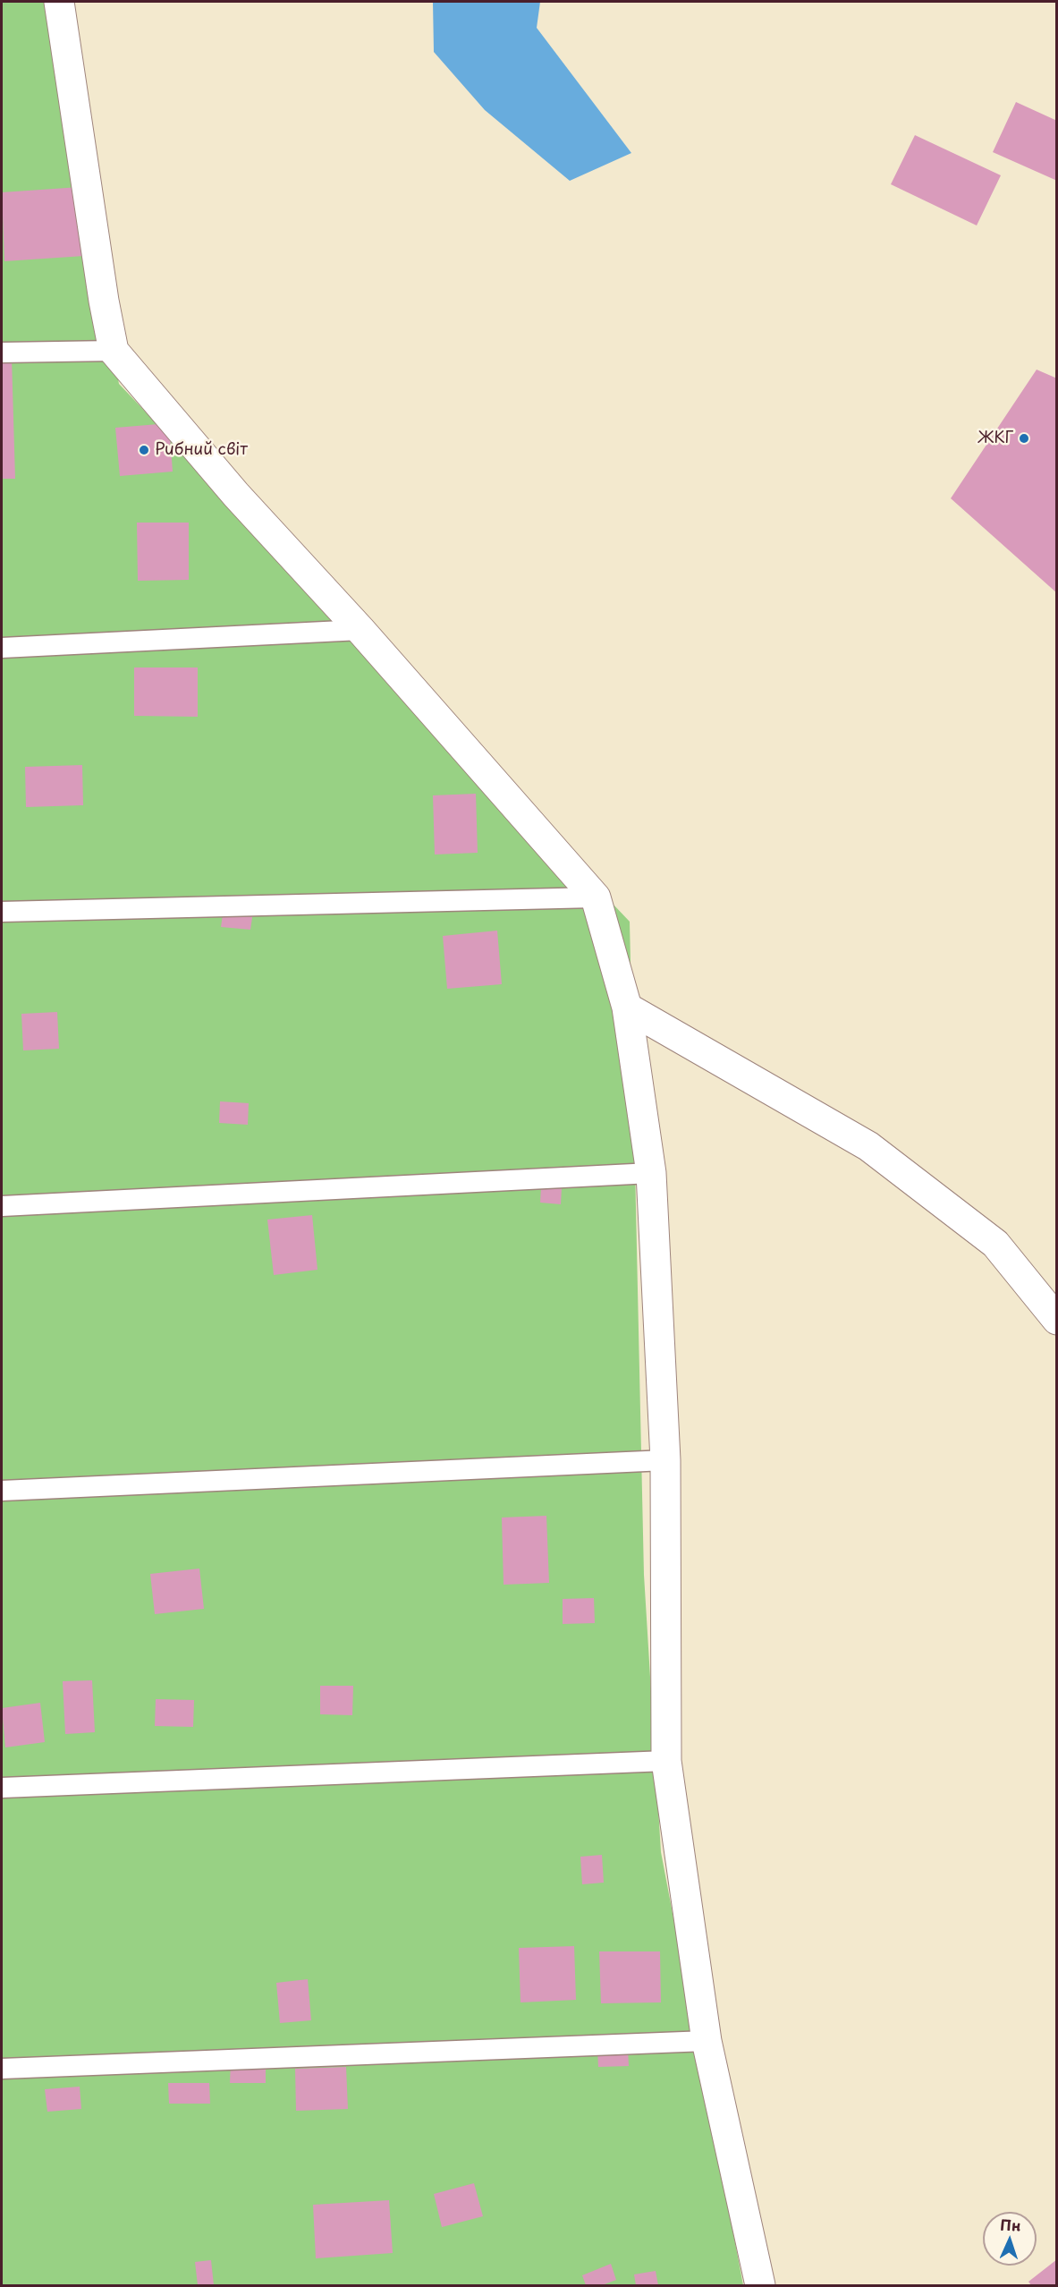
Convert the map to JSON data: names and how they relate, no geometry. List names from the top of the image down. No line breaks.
{"places":["ЖКГ","Рибний світ"],"north":"top"}
